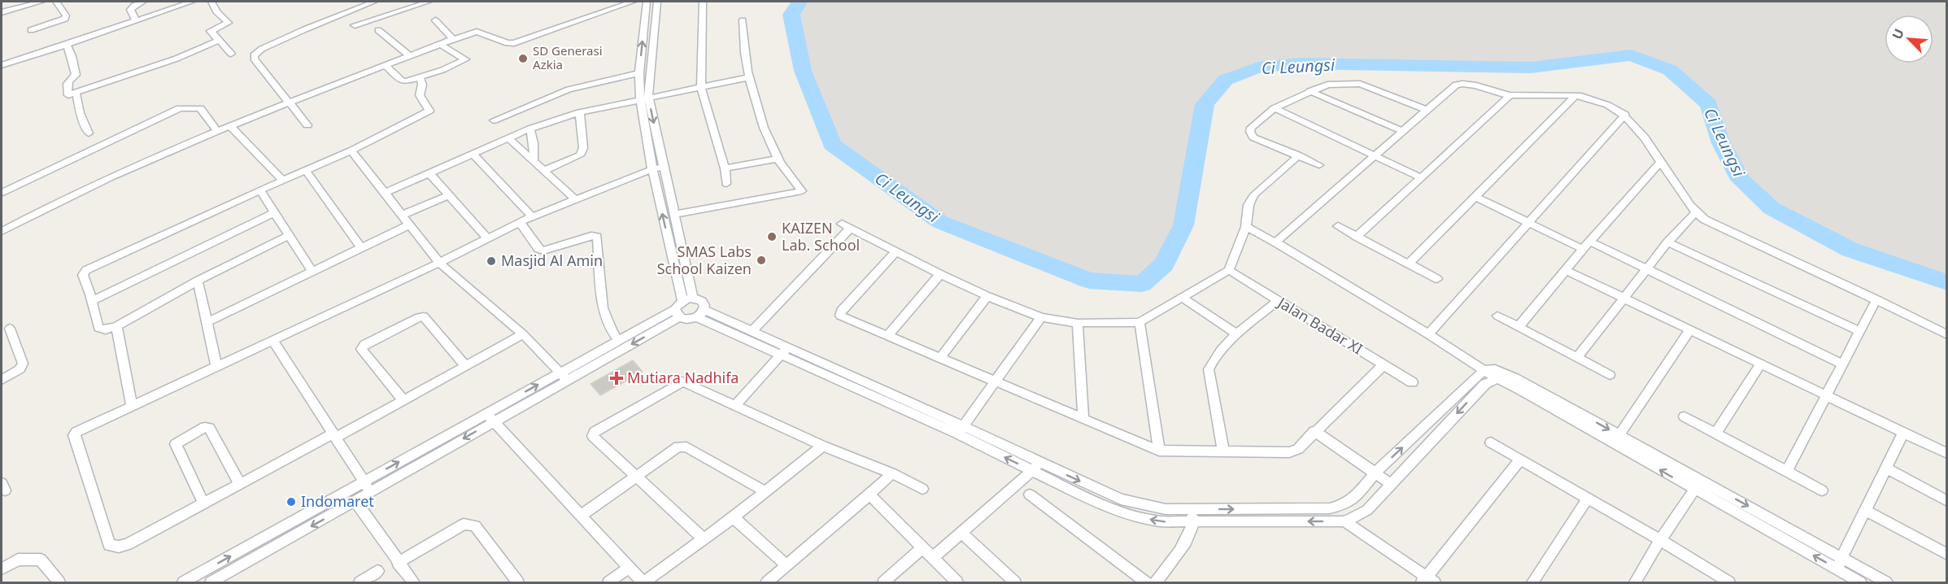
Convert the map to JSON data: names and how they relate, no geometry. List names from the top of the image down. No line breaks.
{"streets":{"street":["Jalan Badar XI"]},"water":["Ci Leungsi"],"places":{"other":["SD Generasi Azkia","KAIZEN Lab. School","SMAS Labs School Kaizen","Masjid Al Amin","Indomaret"],"health":["Mutiara Nadhifa"]},"north":"top left"}
